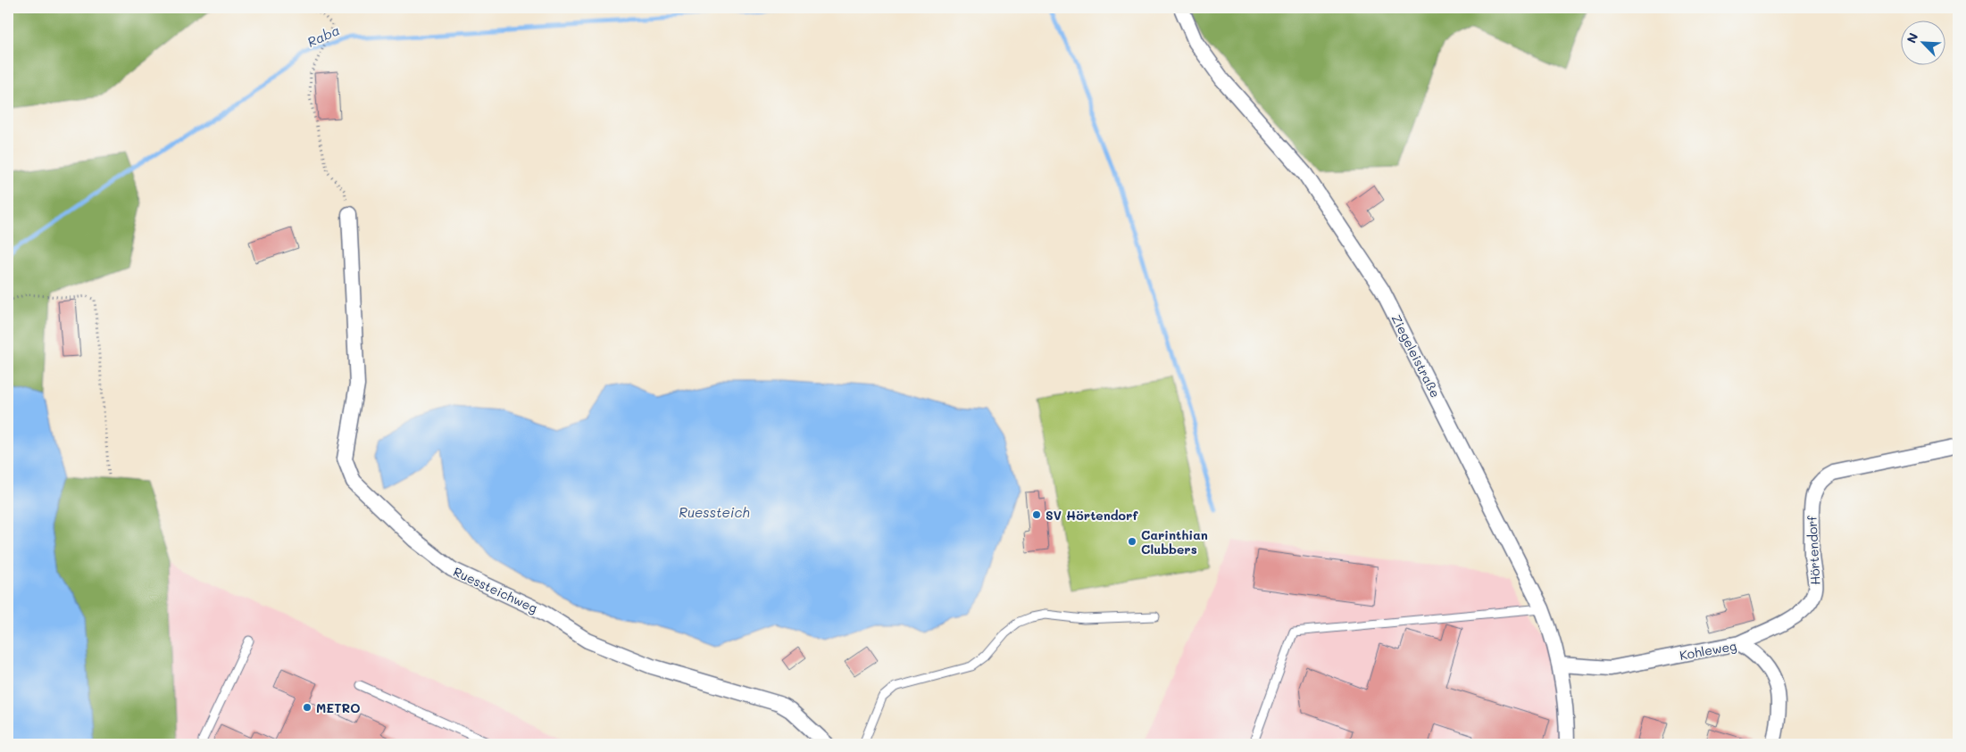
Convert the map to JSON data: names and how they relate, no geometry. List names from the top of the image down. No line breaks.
{"streets":{"street":["Ziegeleistraße","Hörtendorf","Ruessteichweg","Kohleweg"]},"crossings":[["Ziegeleistraße","Kohleweg"],["Hörtendorf","Kohleweg"]],"water":["Raba","Ruessteich"],"places":["SV Hörtendorf","Carinthian Clubbers","METRO"],"north":"top left"}
